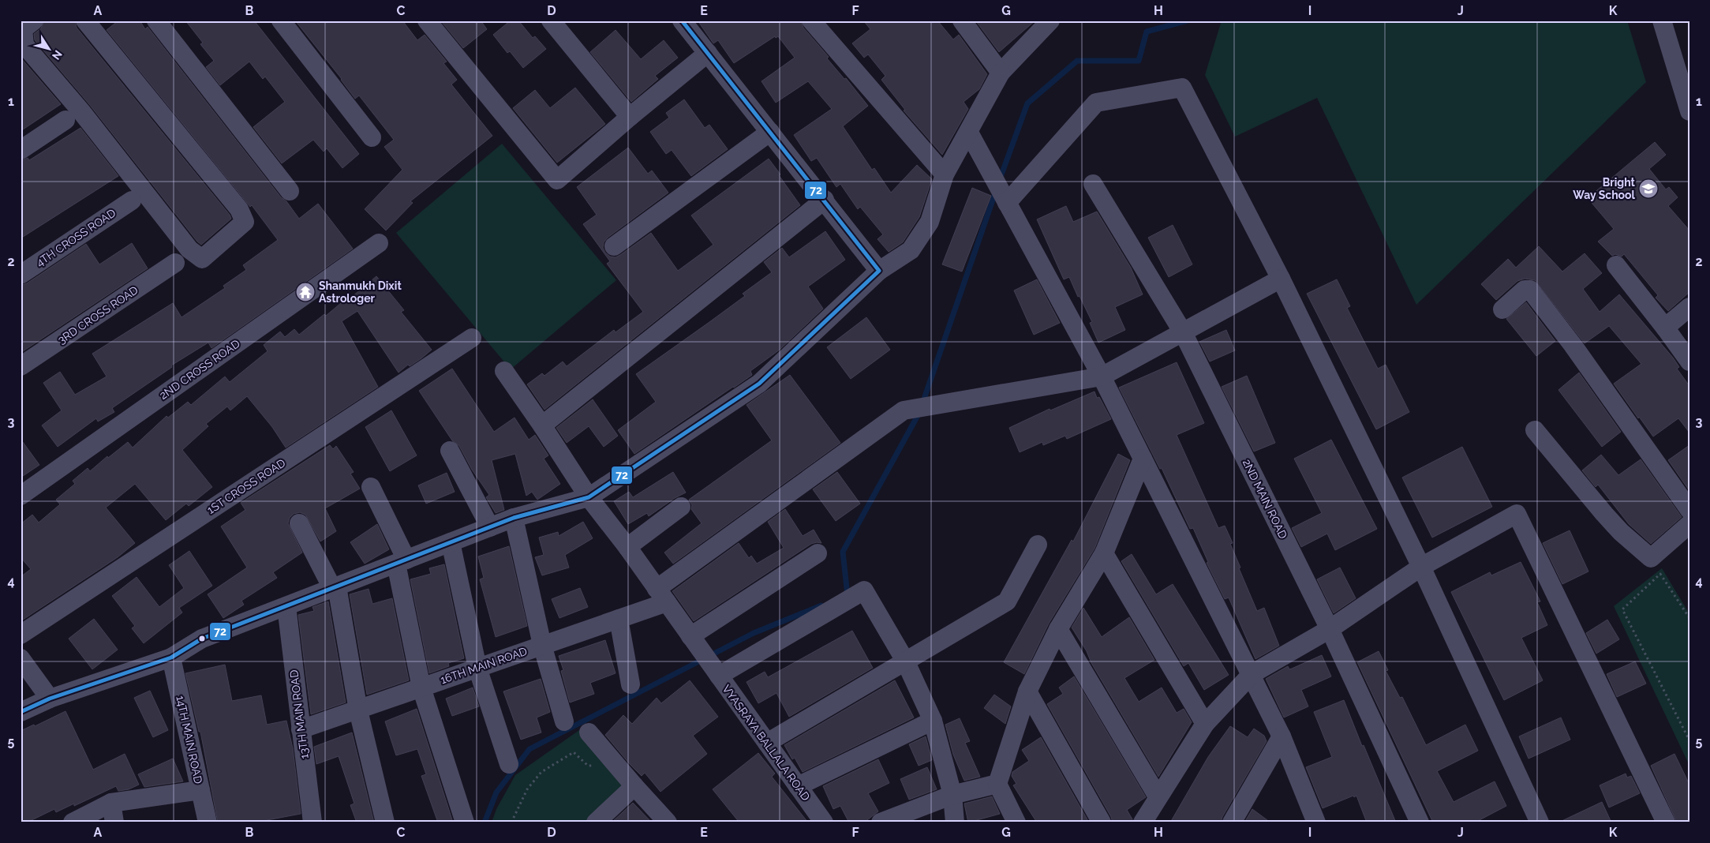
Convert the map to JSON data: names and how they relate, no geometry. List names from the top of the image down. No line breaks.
{"streets":{"street":["4TH CROSS ROAD","3RD CROSS ROAD","2ND CROSS ROAD","1ST CROSS ROAD","2ND MAIN ROAD","16TH MAIN ROAD","13TH MAIN ROAD","14TH MAIN ROAD","VYASRAYA BALLALA ROAD"]},"crossings":[["16TH MAIN ROAD","13TH MAIN ROAD"],["16TH MAIN ROAD","VYASRAYA BALLALA ROAD"]],"places":{"school or university":["Bright Way School"],"temple":["Shanmukh Dixit Astrologer"]},"lines":["transit line 72"],"north":"bottom right","grid":{"columns":["A","B","C","D","E","F","G","H","I","J","K"],"rows":["1","2","3","4","5"]}}
